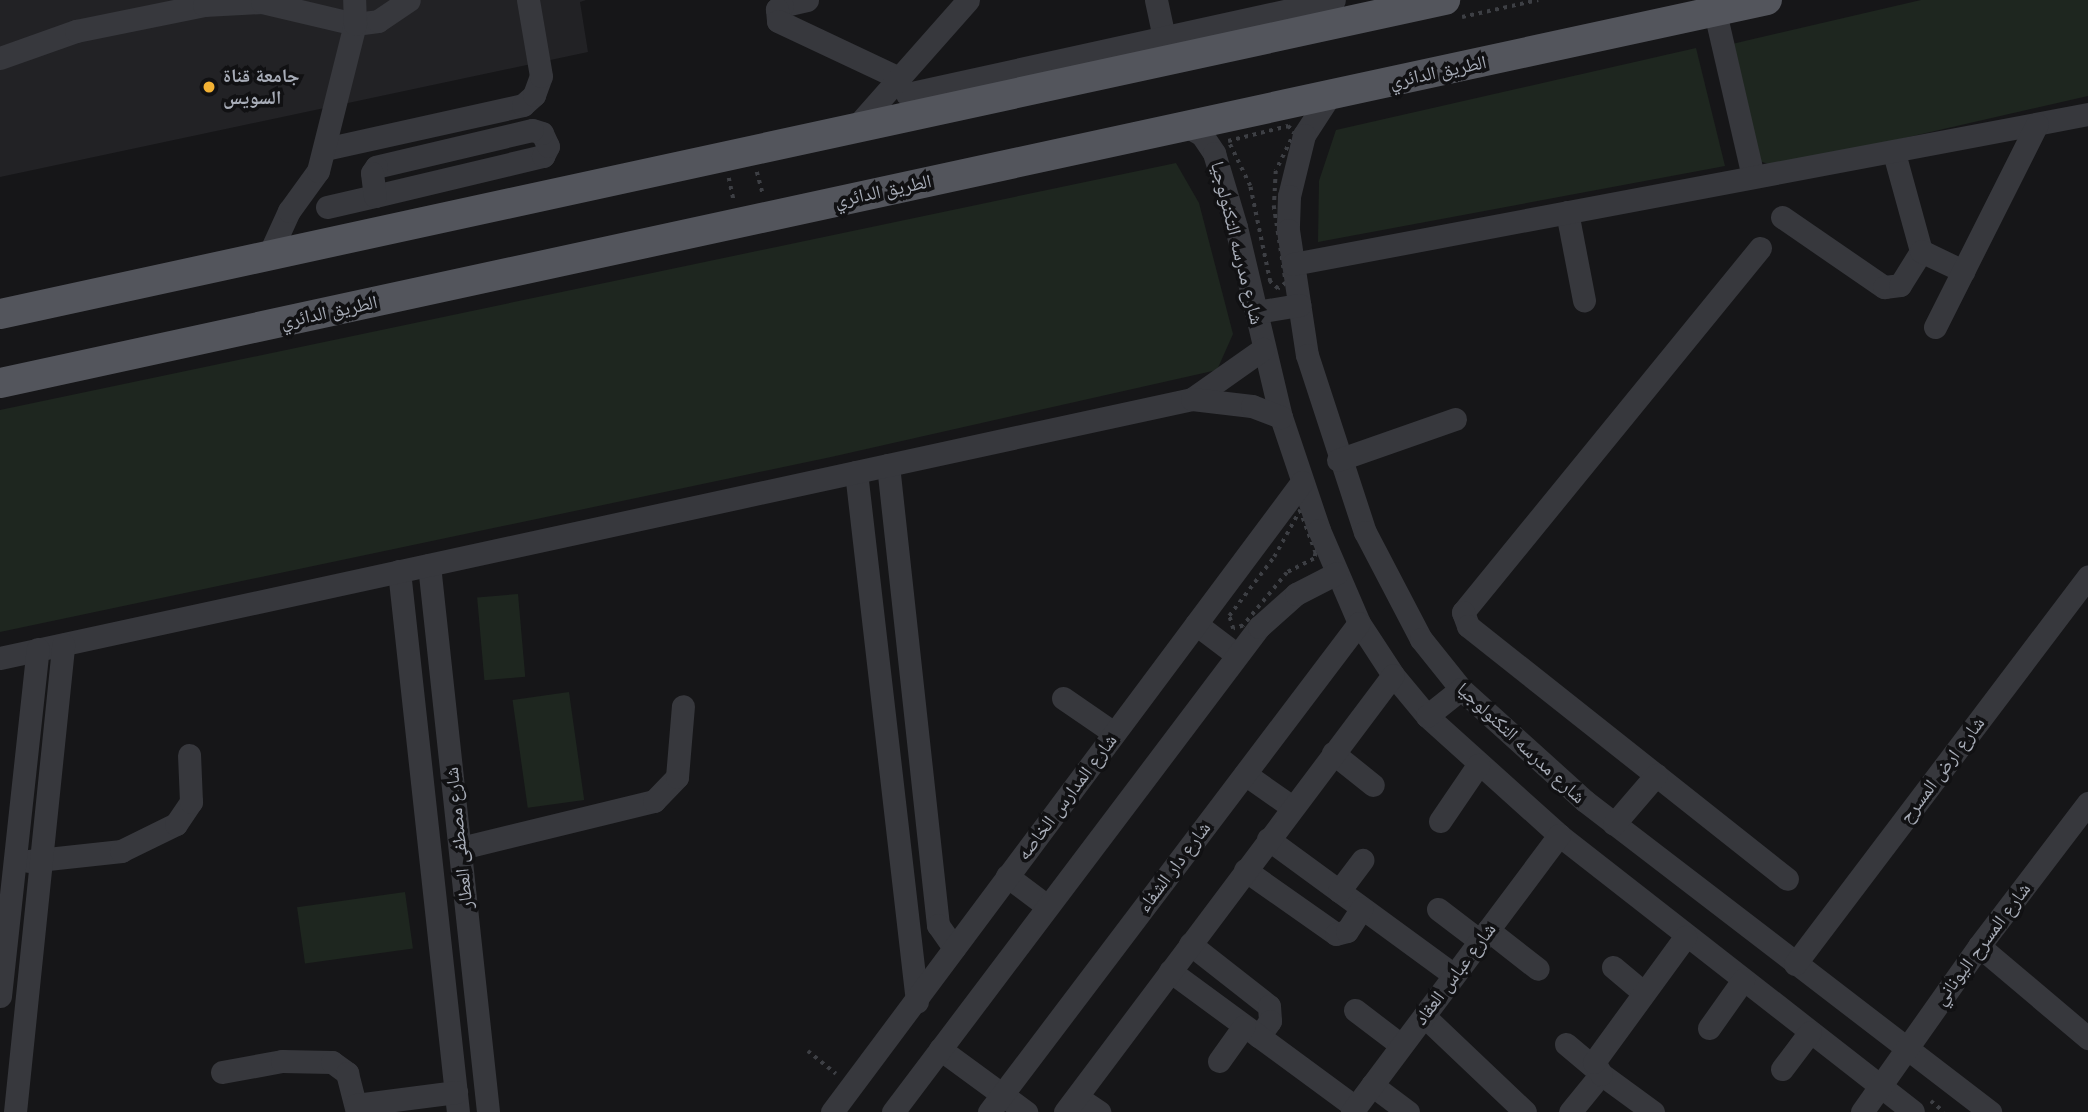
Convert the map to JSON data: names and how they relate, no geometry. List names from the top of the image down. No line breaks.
{"streets":{"main road":["الطريق الدائري"],"street":["شارع مدرسه التكنولوجيا","شارع ارض المسرح","شارع المدارس الخاصه","شارع مصطفى العطار","شارع دار الشفاء","شارع المسرح اليوناني","شارع عباس العقاد"]},"crossings":[["الطريق الدائري","شارع مدرسه التكنولوجيا"],["شارع مدرسه التكنولوجيا","شارع ارض المسرح"],["شارع مدرسه التكنولوجيا","شارع المدارس الخاصه"],["شارع مدرسه التكنولوجيا","شارع دار الشفاء"],["شارع مدرسه التكنولوجيا","شارع المسرح اليوناني"],["شارع مدرسه التكنولوجيا","شارع عباس العقاد"]],"places":["جامعة قناة السويس"]}
